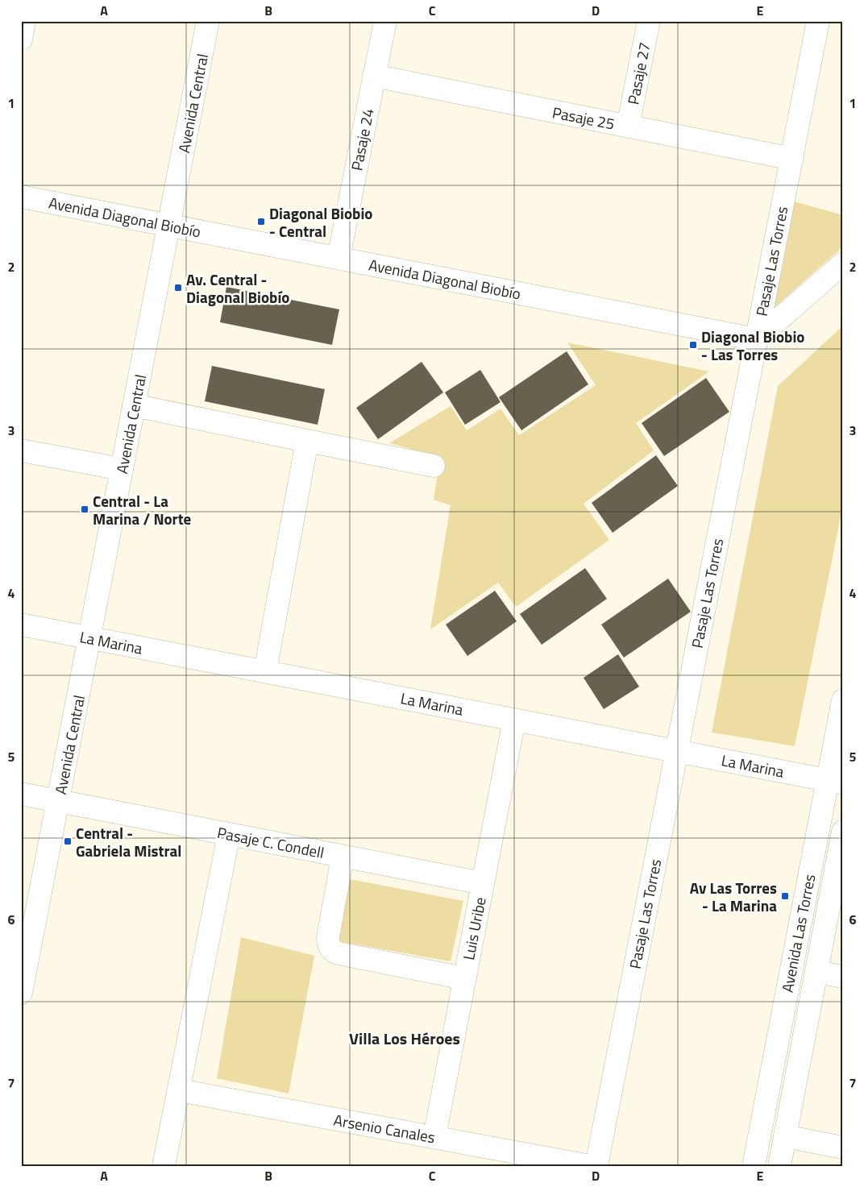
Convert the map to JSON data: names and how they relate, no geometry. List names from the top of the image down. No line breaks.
{"streets":{"street":["Pasaje 27","Avenida Central","Pasaje 25","Pasaje 24","Avenida Diagonal Biobío","Pasaje Las Torres","La Marina","Pasaje C. Condell","Luis Uribe","Avenida Las Torres","Arsenio Canales"]},"crossings":[["Pasaje 27","Pasaje 25"],["Avenida Central","Avenida Diagonal Biobío"],["Avenida Central","La Marina"],["Avenida Central","Pasaje C. Condell"],["Pasaje 25","Pasaje 24"],["Pasaje 25","Pasaje Las Torres"],["Pasaje 24","Avenida Diagonal Biobío"],["Avenida Diagonal Biobío","Pasaje Las Torres"],["Pasaje Las Torres","La Marina"],["La Marina","Luis Uribe"],["La Marina","Avenida Las Torres"],["Pasaje C. Condell","Luis Uribe"],["Luis Uribe","Arsenio Canales"]],"districts":["Villa Los Héroes"],"places":{"transit":["Diagonal Biobio - Central","Av. Central - Diagonal Biobío","Diagonal Biobio - Las Torres","Central - La Marina / Norte","Central - Gabriela Mistral","Av Las Torres - La Marina"]},"grid":{"columns":["A","B","C","D","E"],"rows":["1","2","3","4","5","6","7"]}}
